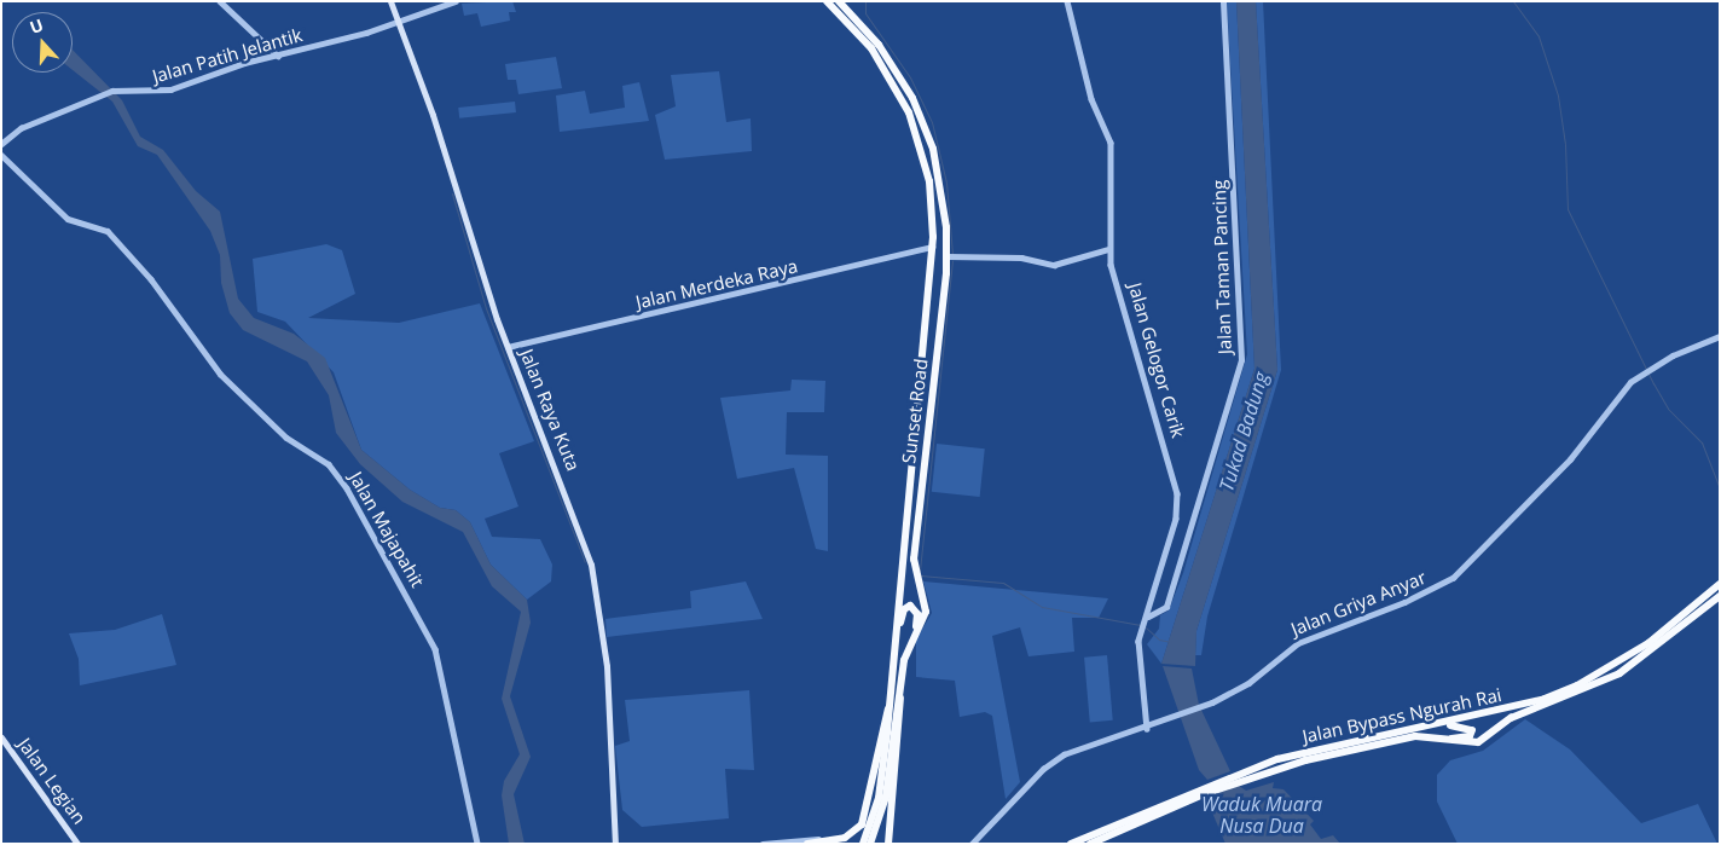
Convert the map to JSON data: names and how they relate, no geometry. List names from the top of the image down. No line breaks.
{"streets":{"highway":["Sunset Road","Jalan Bypass Ngurah Rai"],"main road":["Jalan Raya Kuta","Jalan Legian"],"street":["Jalan Patih Jelantik","Jalan Taman Pancing","Jalan Merdeka Raya","Jalan Gelogor Carik","Jalan Majapahit","Jalan Griya Anyar"]},"crossings":[["Jalan Patih Jelantik","Jalan Raya Kuta"],["Jalan Taman Pancing","Jalan Gelogor Carik"],["Jalan Merdeka Raya","Jalan Raya Kuta"],["Jalan Merdeka Raya","Sunset Road"],["Jalan Gelogor Carik","Jalan Griya Anyar"]],"water":["Tukad Badung","Waduk Muara Nusa Dua"],"north":"top"}
